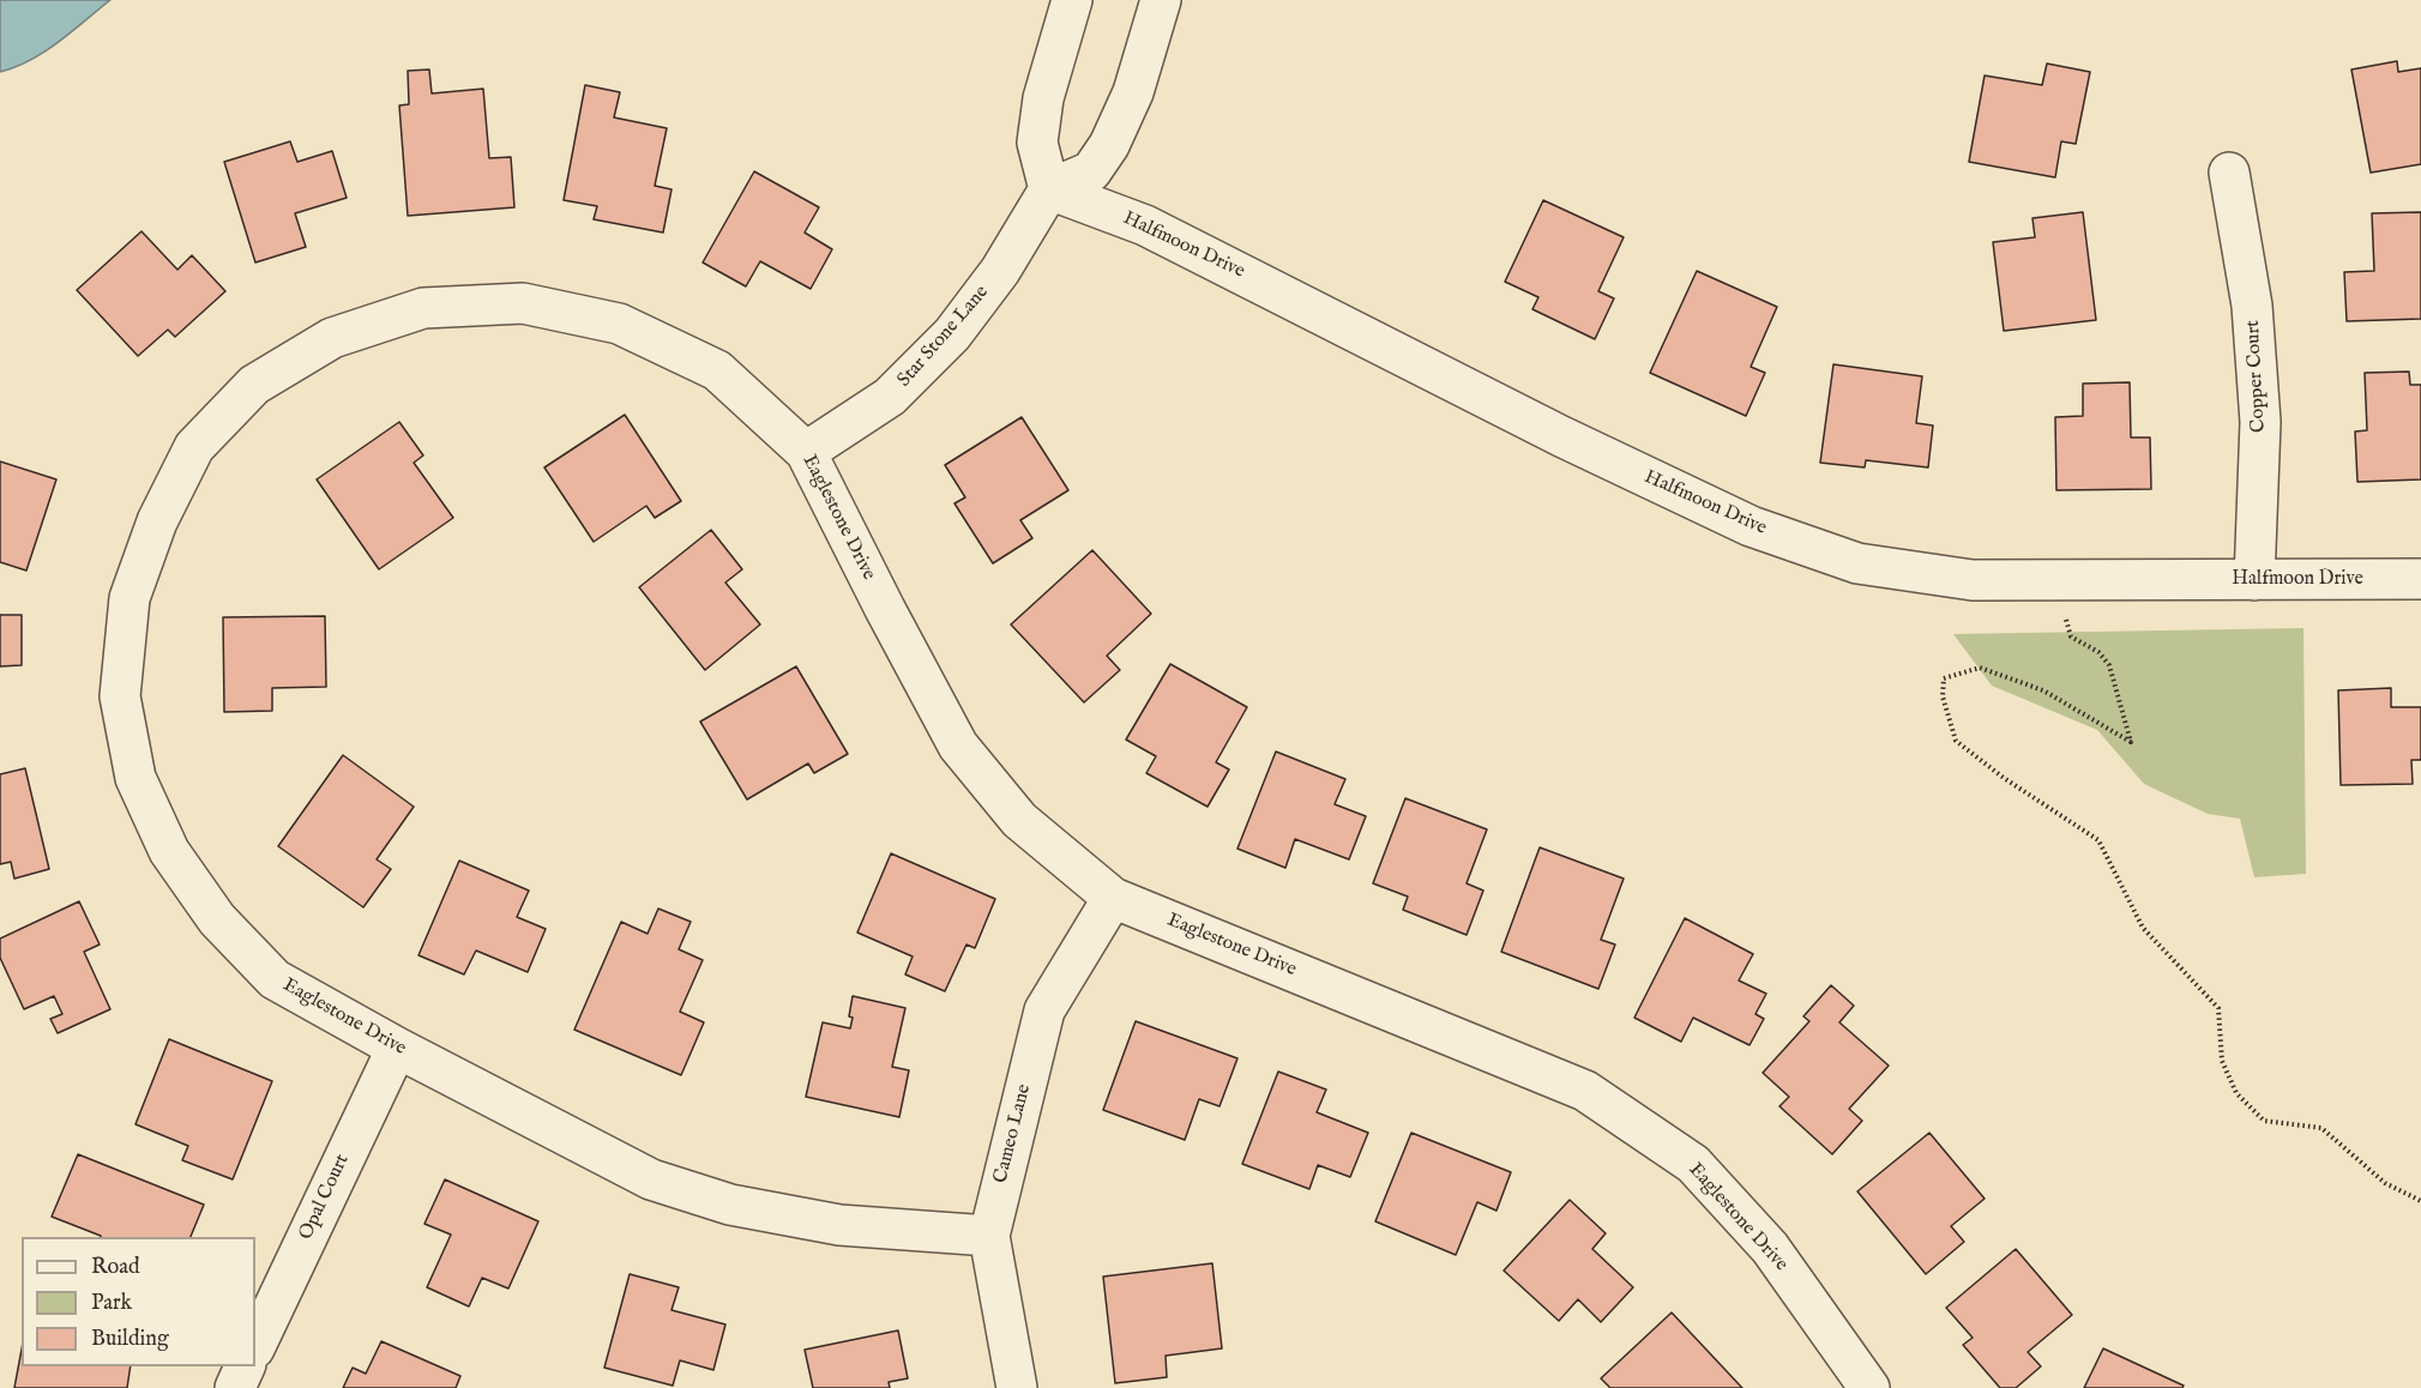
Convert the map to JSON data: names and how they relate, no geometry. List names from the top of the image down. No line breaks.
{"streets":{"street":["Halfmoon Drive","Star Stone Lane","Copper Court","Eaglestone Drive","Cameo Lane","Opal Court"]},"crossings":[["Halfmoon Drive","Star Stone Lane"],["Halfmoon Drive","Copper Court"],["Star Stone Lane","Eaglestone Drive"],["Eaglestone Drive","Cameo Lane"],["Eaglestone Drive","Opal Court"]],"legend":["Road","Park","Building"]}
